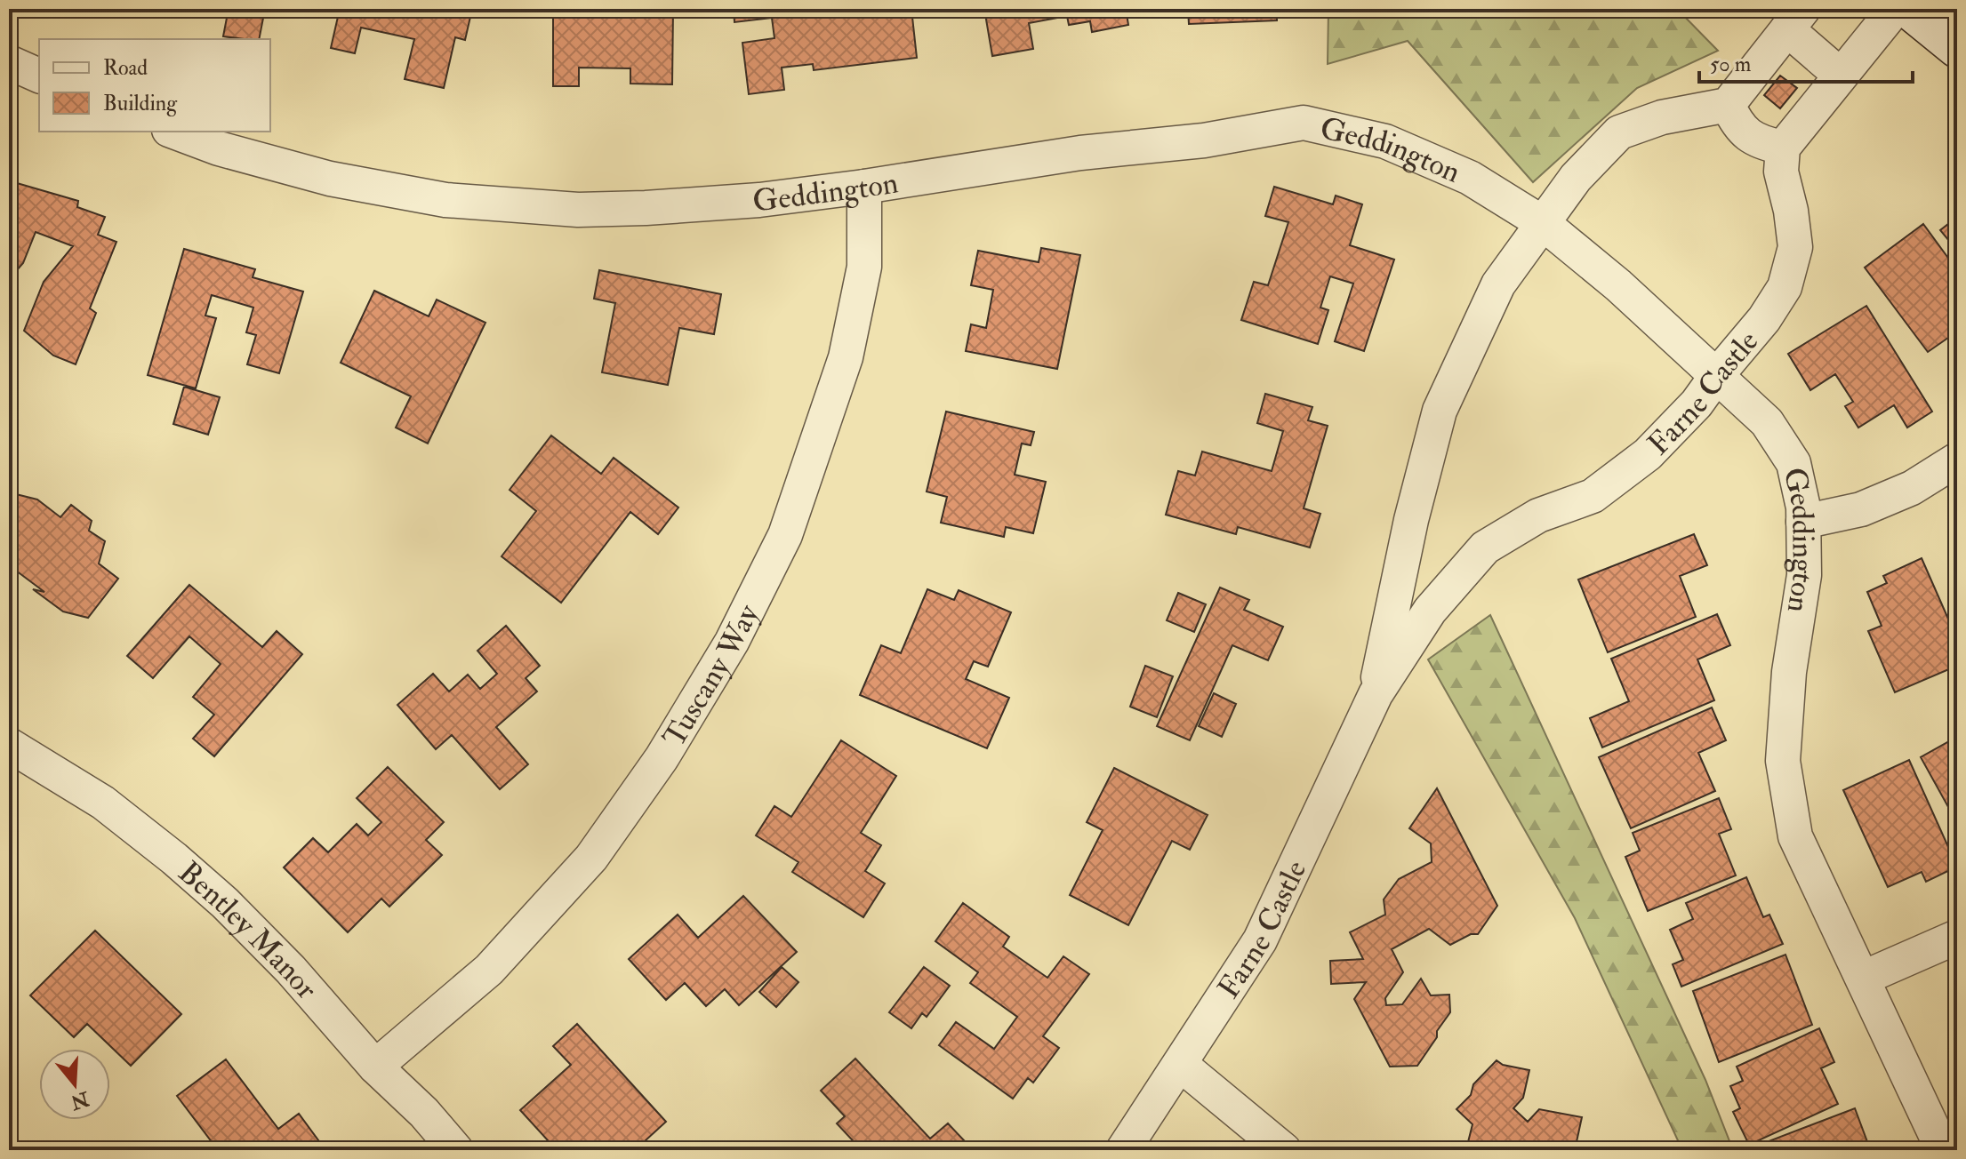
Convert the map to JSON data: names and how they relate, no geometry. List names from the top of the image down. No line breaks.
{"streets":{"street":["Geddington","Farne Castle","Tuscany Way","Bentley Manor"]},"crossings":[["Geddington","Farne Castle"],["Geddington","Tuscany Way"],["Tuscany Way","Bentley Manor"]],"legend":["Road","Building"],"scale_bar":"50 m","north":"bottom"}
